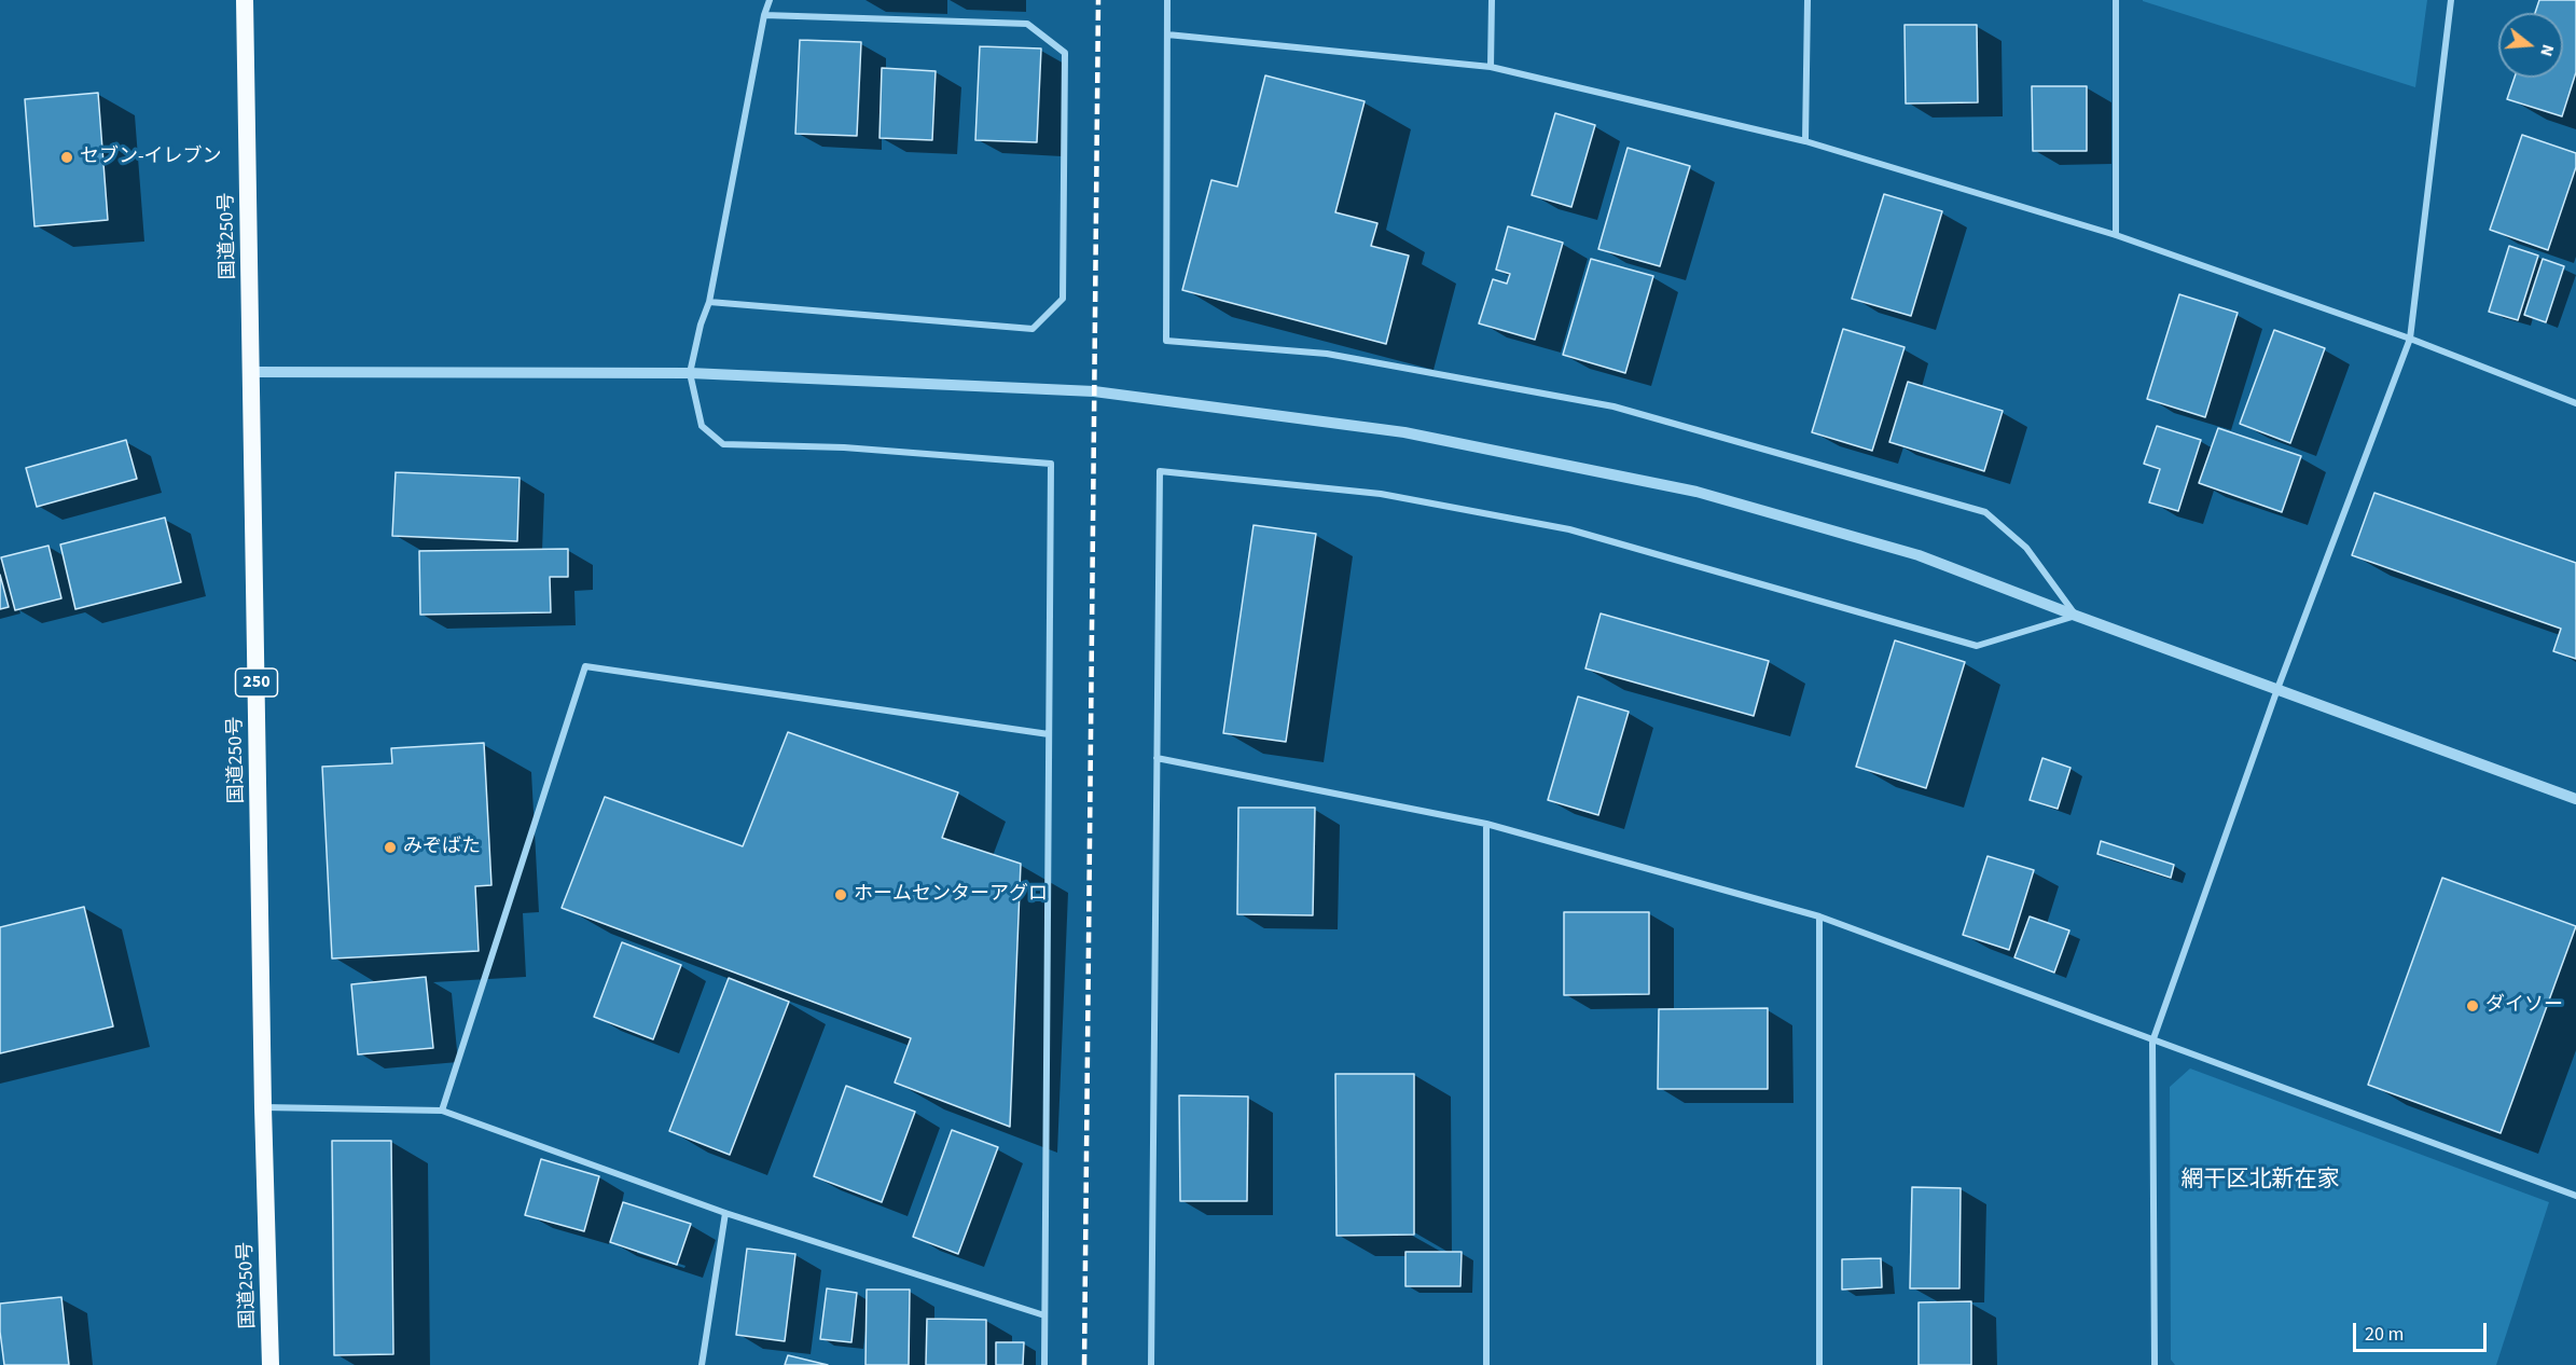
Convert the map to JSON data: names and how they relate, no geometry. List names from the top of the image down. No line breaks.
{"streets":{"highway":["国道250号","250"]},"districts":["網干区北新在家"],"places":["セブン-イレブン","みぞばた","ホームセンターアグロ","ダイソー"],"scale_bar":"20 m","north":"right"}
